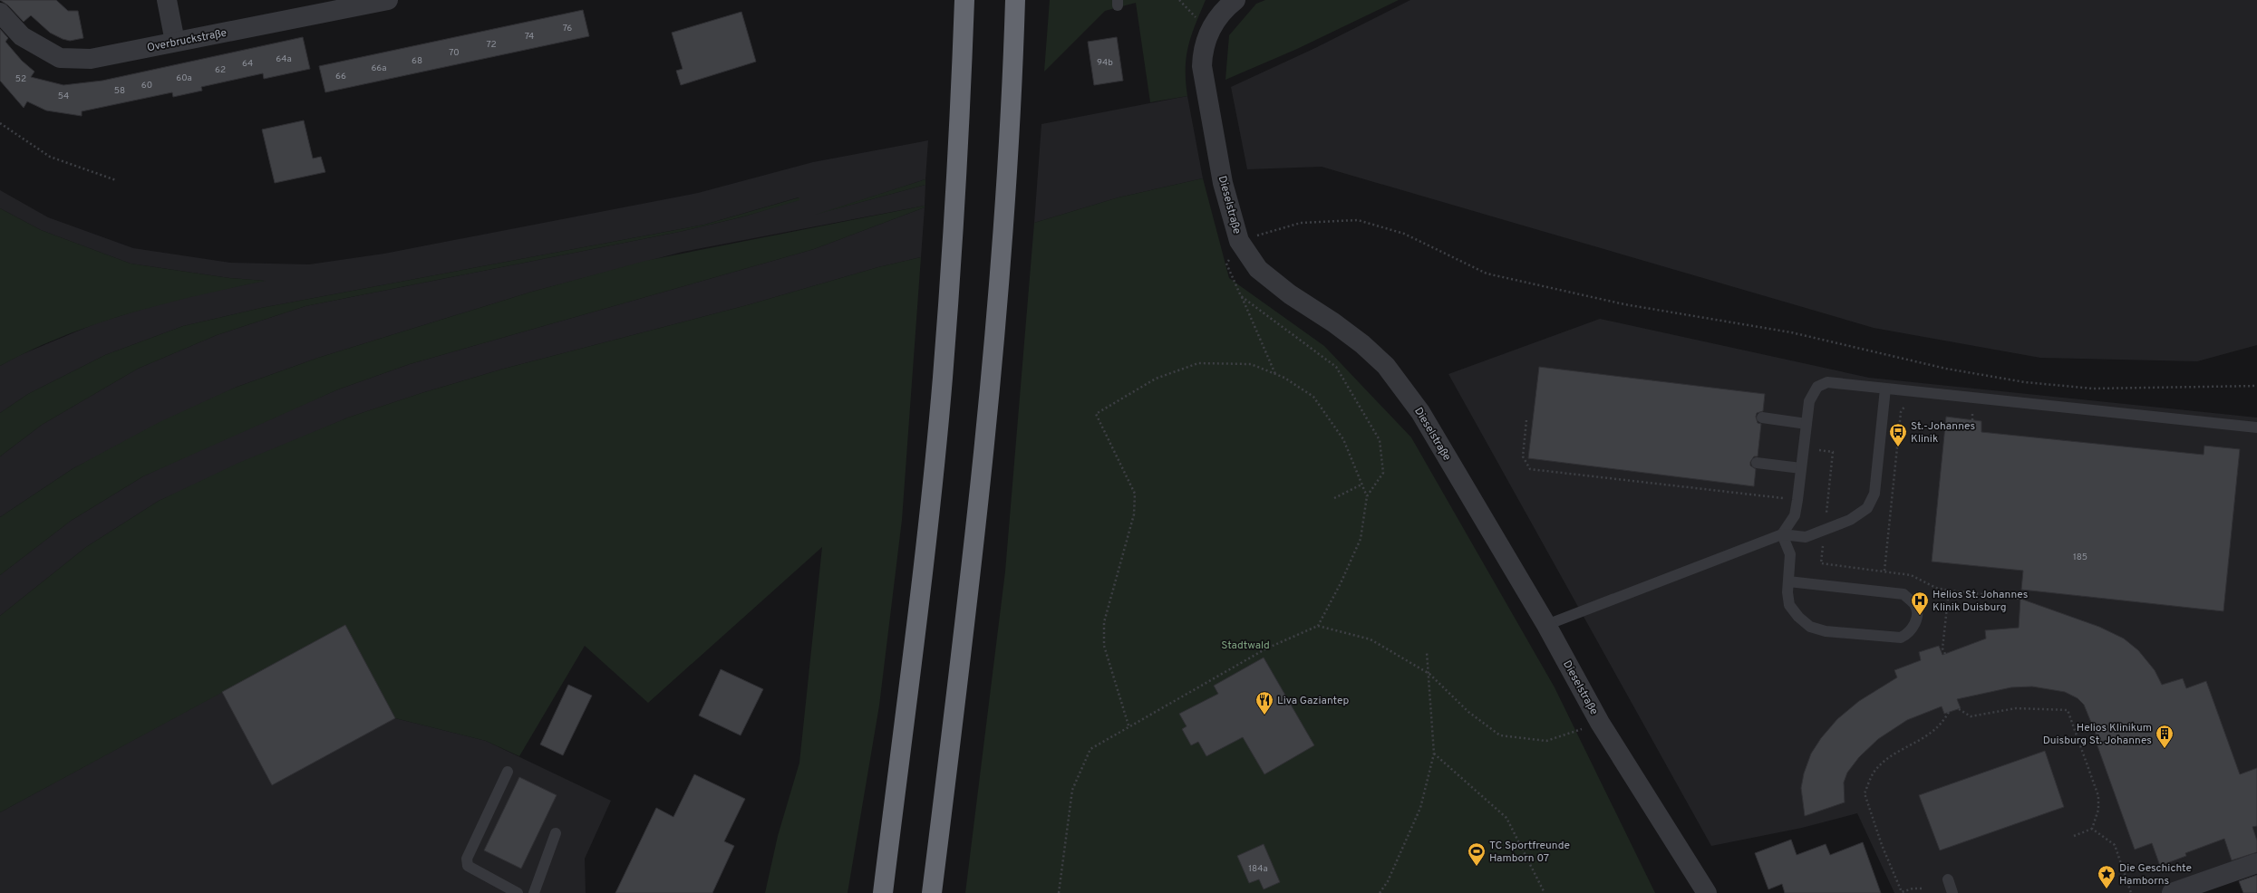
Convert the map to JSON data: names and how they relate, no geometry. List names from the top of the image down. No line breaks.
{"streets":{"street":["Overbruckstraße","Dieselstraße"]},"parks":["Stadtwald"],"places":{"bus stop":["St.-Johannes Klinik"],"hospital":["Helios St. Johannes Klinik Duisburg"],"restaurant":["Liva Gaziantep"],"building":["Helios Klinikum Duisburg St. Johannes"],"sports":["TC Sportfreunde Hamborn 07"],"place":["Die Geschichte Hamborns"]},"house_numbers":["76","74","72","70","64a","68","94b","64","66a","62","66","60a","52","60","58","54","185","184a"]}
